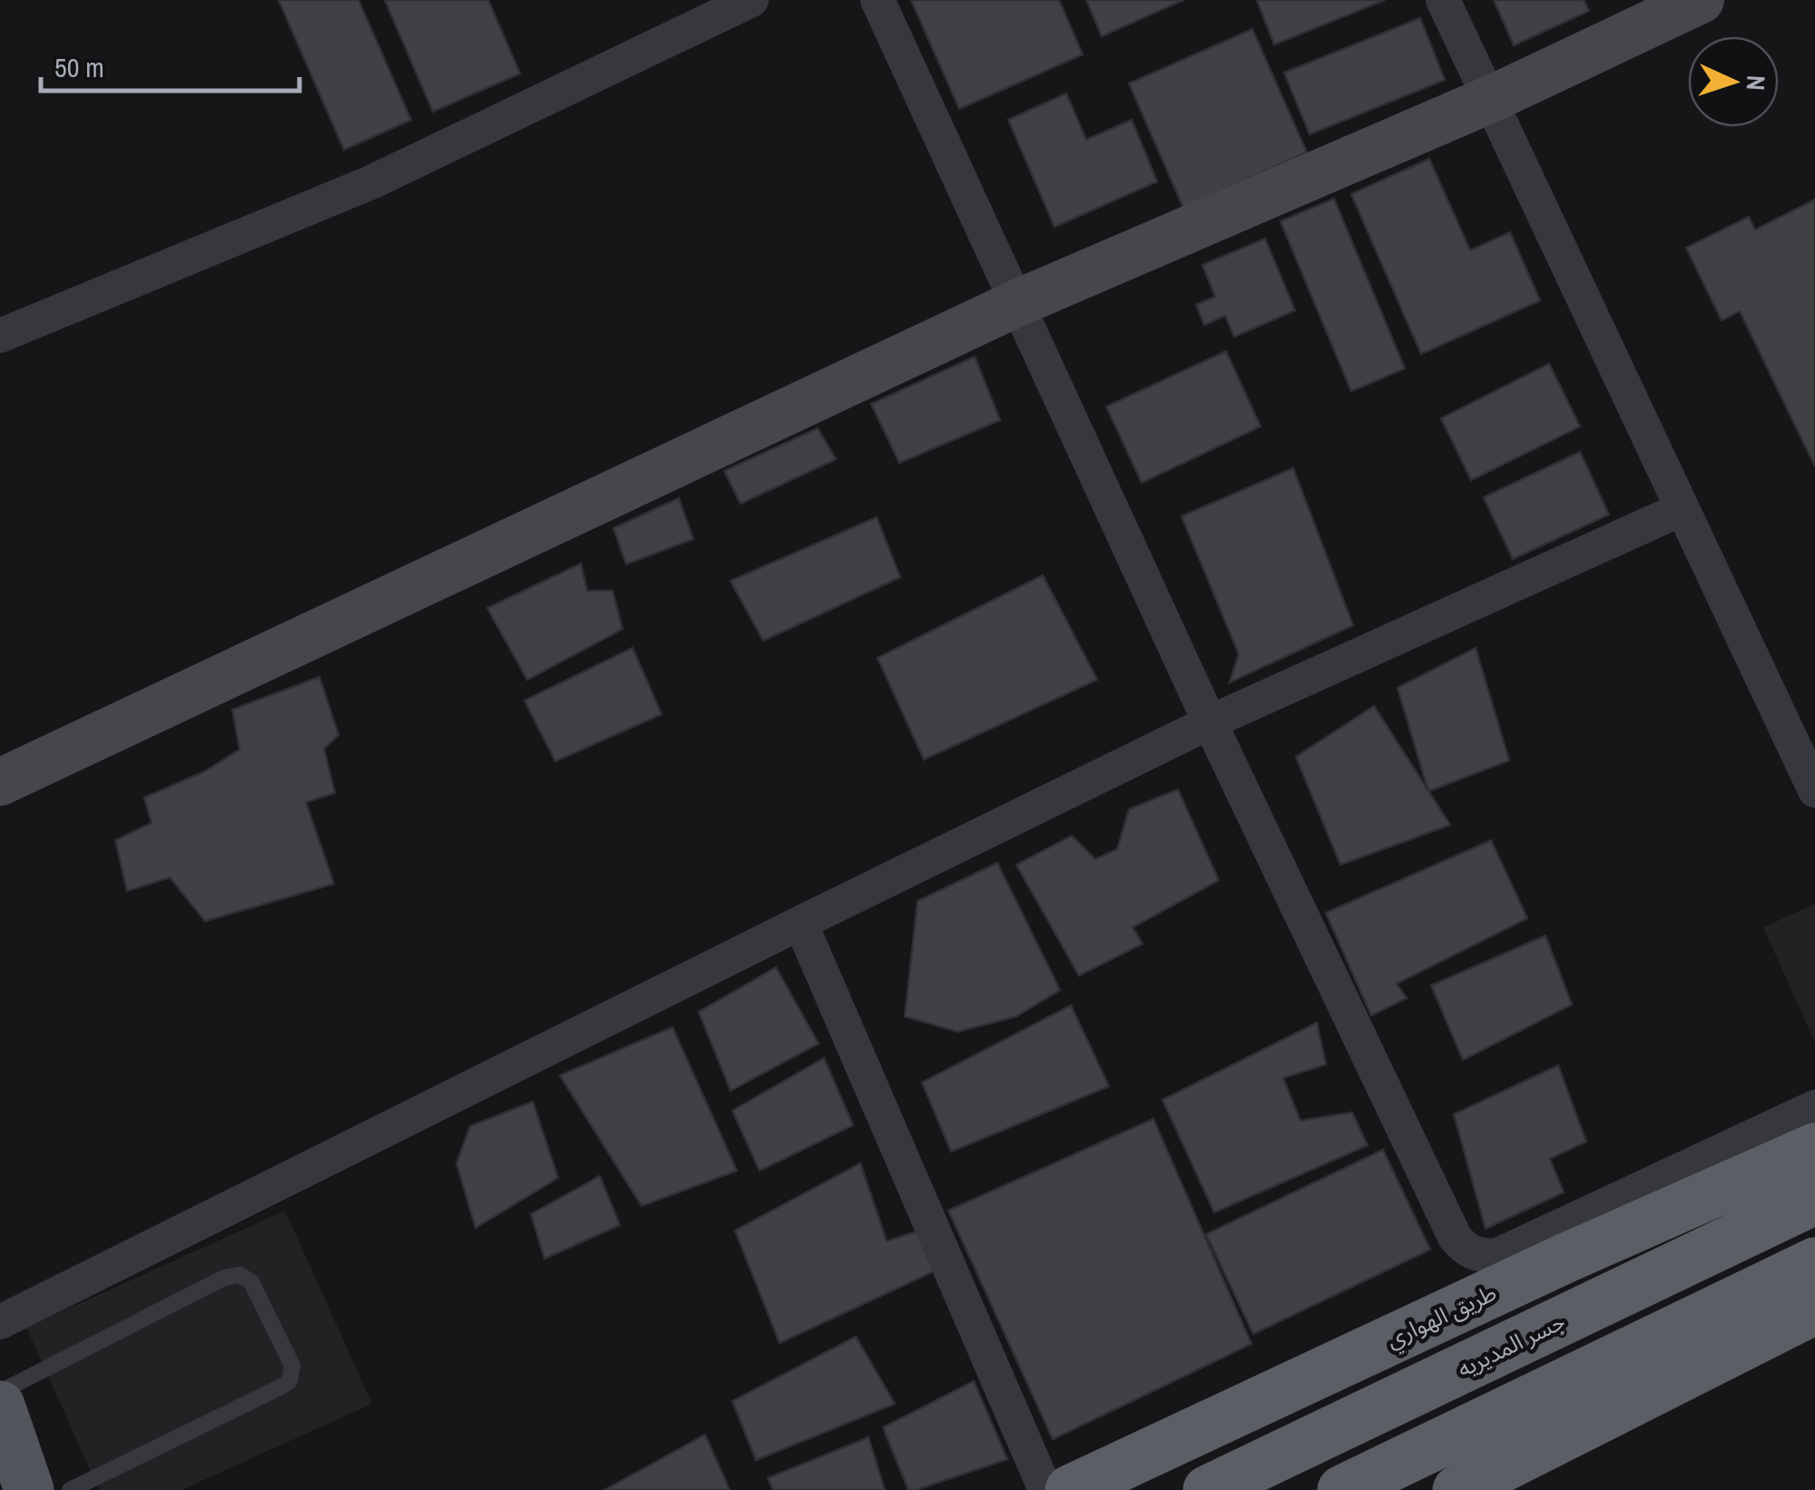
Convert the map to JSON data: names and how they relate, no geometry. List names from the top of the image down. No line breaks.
{"streets":{"highway":["طريق الهواري","جسر المديريه"]},"scale_bar":"50 m","north":"right"}
